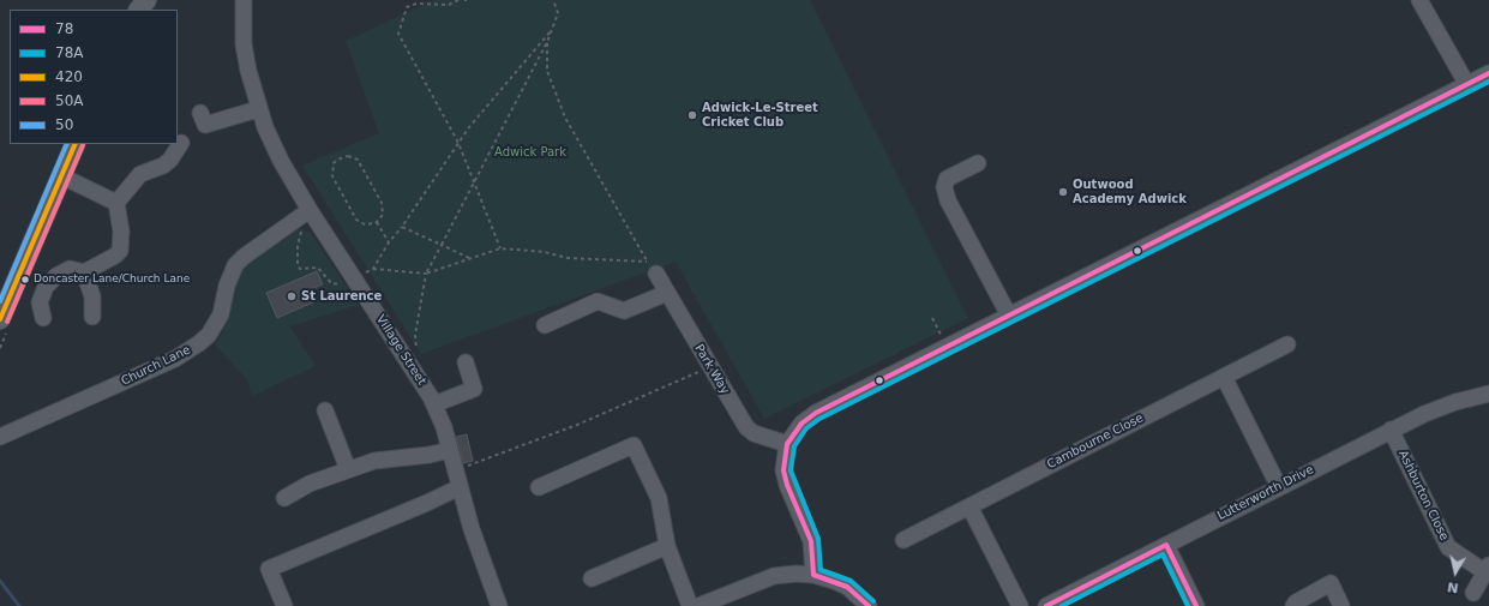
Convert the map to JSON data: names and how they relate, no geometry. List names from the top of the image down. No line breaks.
{"streets":{"street":["Village Street","Church Lane","Park Way","Cambourne Close","Lutterworth Drive","Ashburton Close"]},"crossings":[["Village Street","Church Lane"],["Lutterworth Drive","Ashburton Close"]],"parks":["Adwick Park"],"places":["Adwick-Le-Street Cricket Club","Outwood Academy Adwick","Doncaster Lane/Church Lane","St Laurence"],"lines":["transit line 78","transit line 78A","transit line 420","transit line 50","transit line 50A"],"legend":["78","78A","420","50A","50"],"north":"bottom"}
